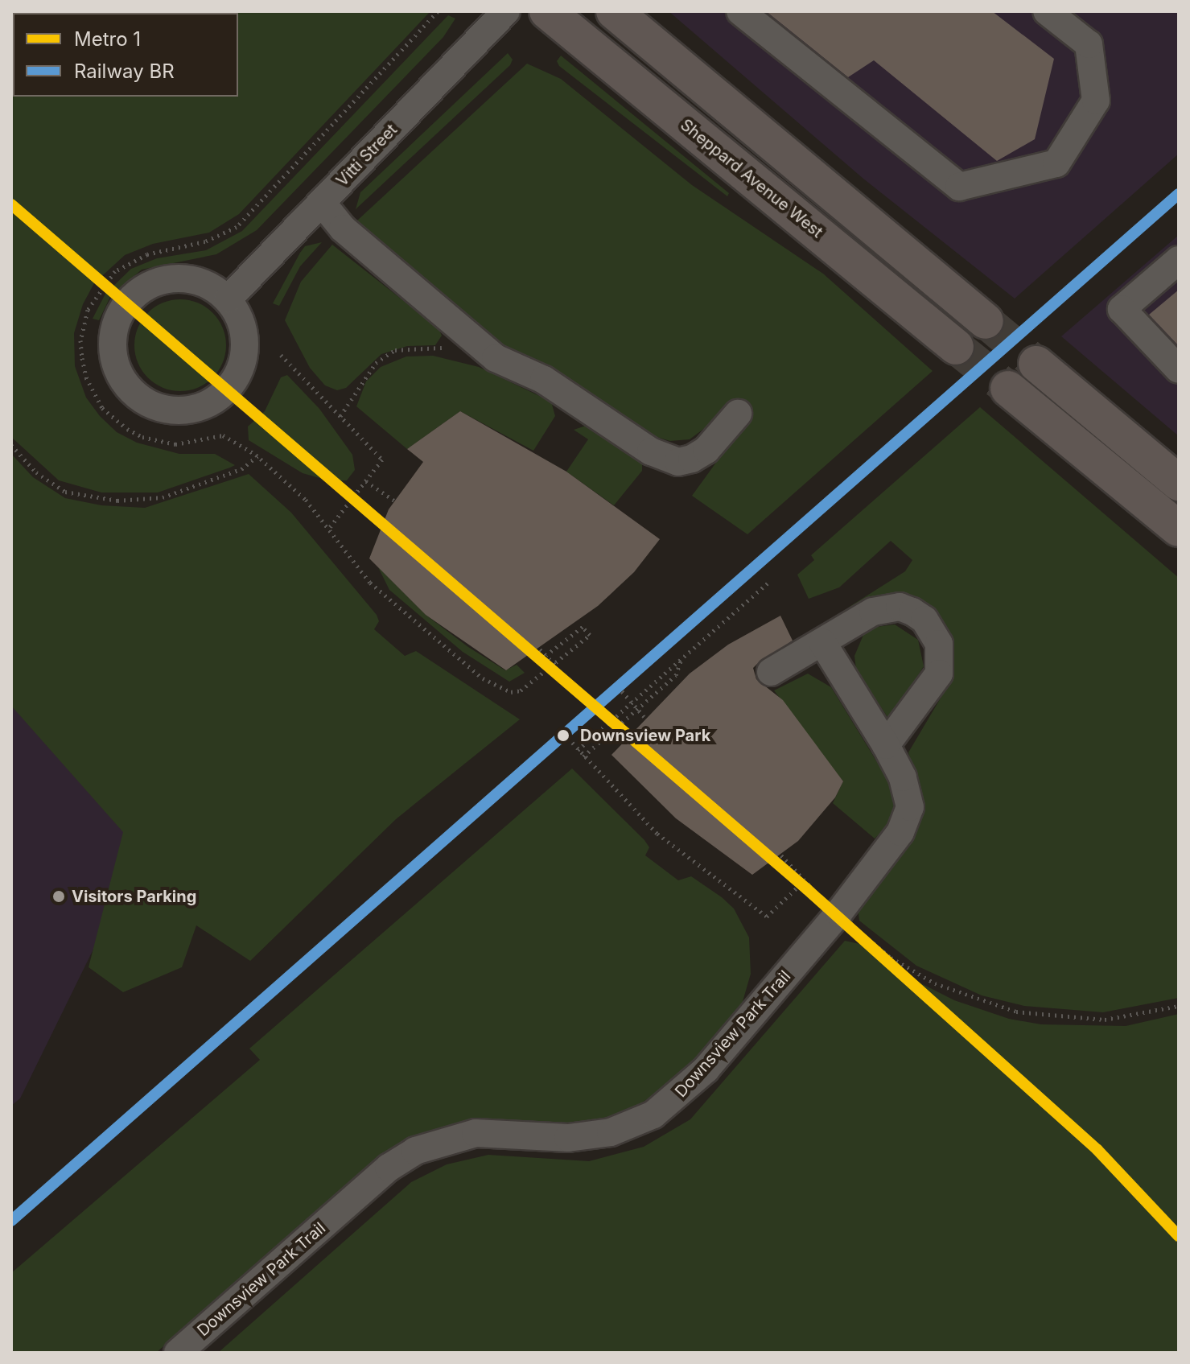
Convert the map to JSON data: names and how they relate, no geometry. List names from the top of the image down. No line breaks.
{"streets":{"main road":["Sheppard Avenue West"],"street":["Vitti Street","Downsview Park Trail"]},"places":["Downsview Park","Visitors Parking"],"lines":["rail line BR","metro line 1"],"legend":["Metro 1","Railway BR"]}
